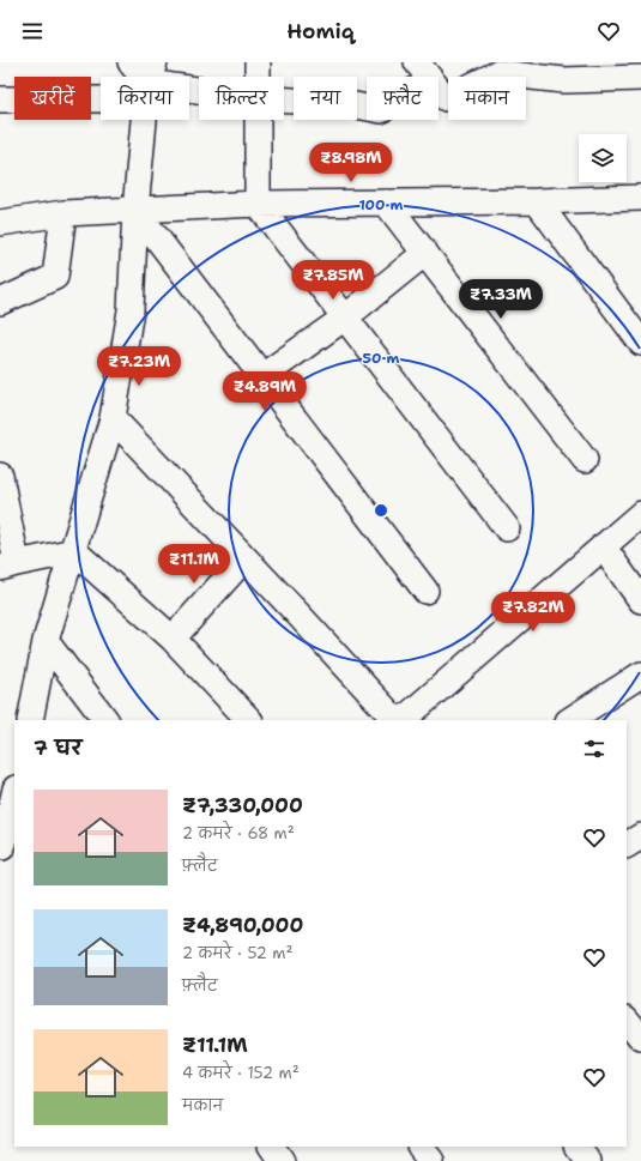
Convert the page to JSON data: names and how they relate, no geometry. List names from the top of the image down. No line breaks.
{"page":{"header":"Homiq","chip":["खरीदें","किराया","फ़िल्टर","नया","फ़्लैट","मकान"],"price":["₹8.98M","₹7.85M","₹7.33M","₹7.23M","₹4.89M","₹11.1M","₹7.82M"],"heading":"7 घर","list":[{"name":"₹7,330,000","note":"2 कमरे · 68 m² · फ़्लैट"},{"name":"₹4,890,000","note":"2 कमरे · 52 m² · फ़्लैट"},{"name":"₹11.1M","note":"4 कमरे · 152 m² · मकान"}]},"rings":["100 m","50 m"]}
